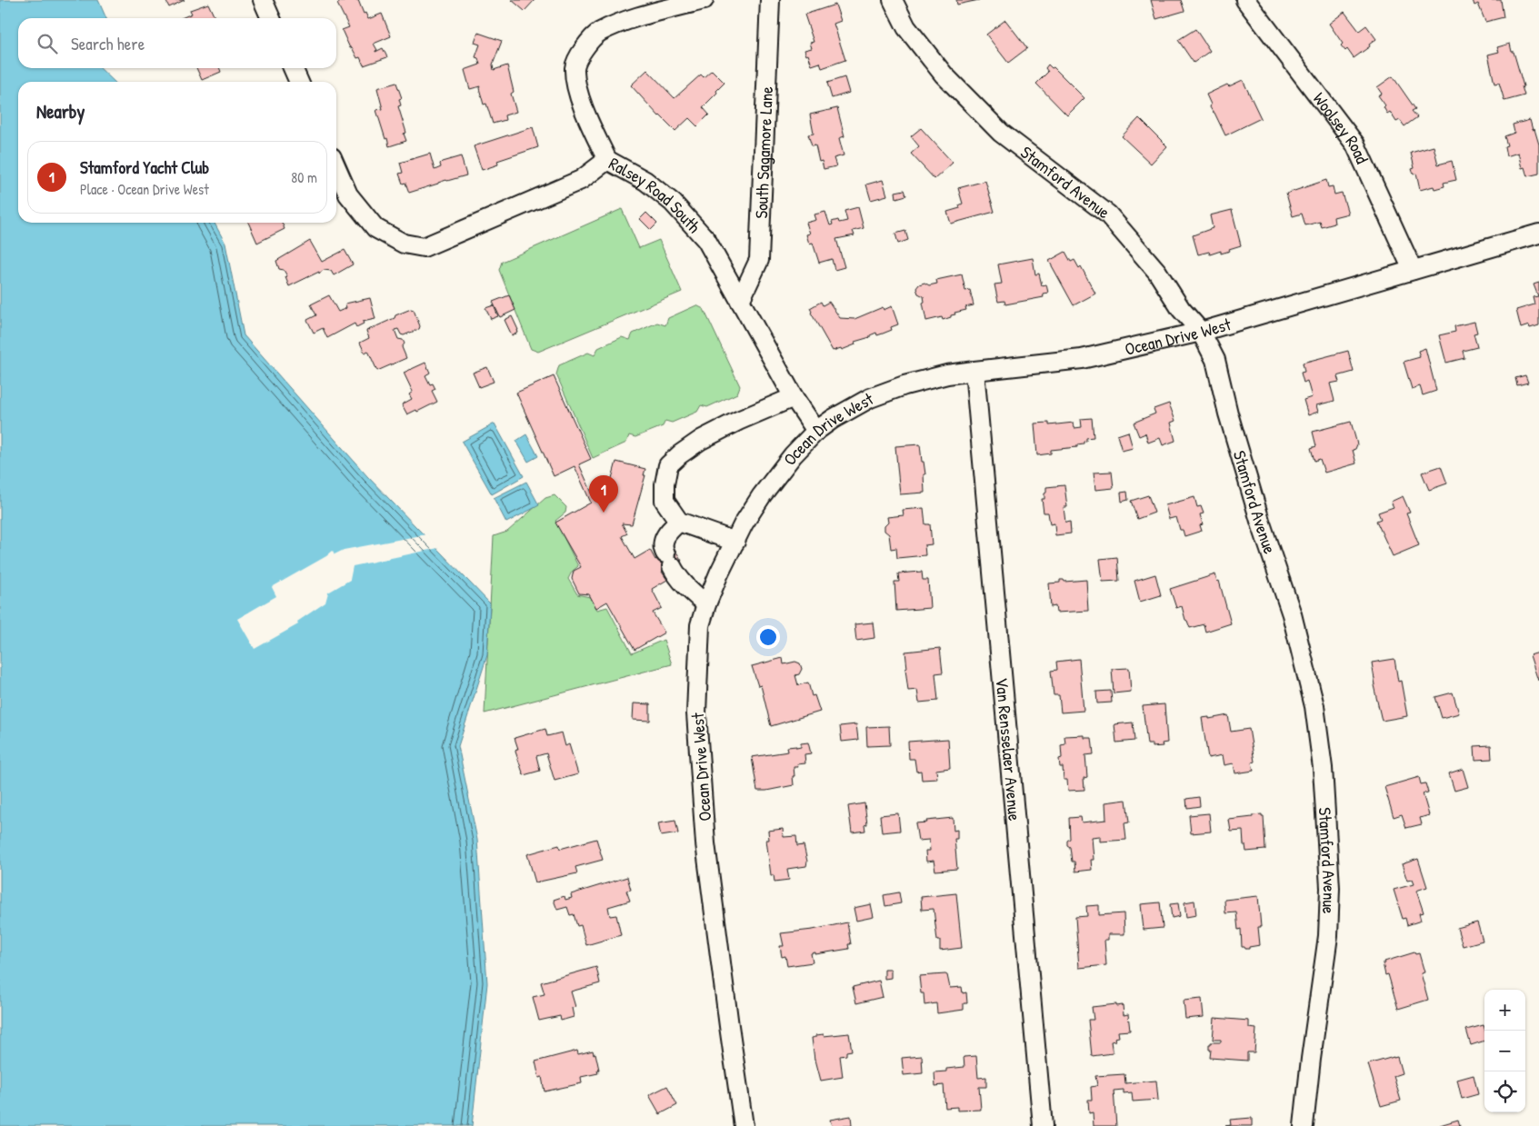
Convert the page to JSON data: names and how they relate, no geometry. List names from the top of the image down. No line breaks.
{"streets":{"street":["Woolsey Road","South Sagamore Lane","Stamford Avenue","Ralsey Road South","Ocean Drive West","Van Rensselaer Avenue"]},"crossings":[["Woolsey Road","Ocean Drive West"],["South Sagamore Lane","Ralsey Road South"],["Stamford Avenue","Ocean Drive West"],["Ralsey Road South","Ocean Drive West"],["Ocean Drive West","Van Rensselaer Avenue"]],"page":{"search":"Search here","heading":"Nearby","list":[{"mark":"1","name":"Stamford Yacht Club","note":"Place · Ocean Drive West","value":"80 m"}],"pins":"1","map_buttons":["+","−"]}}
